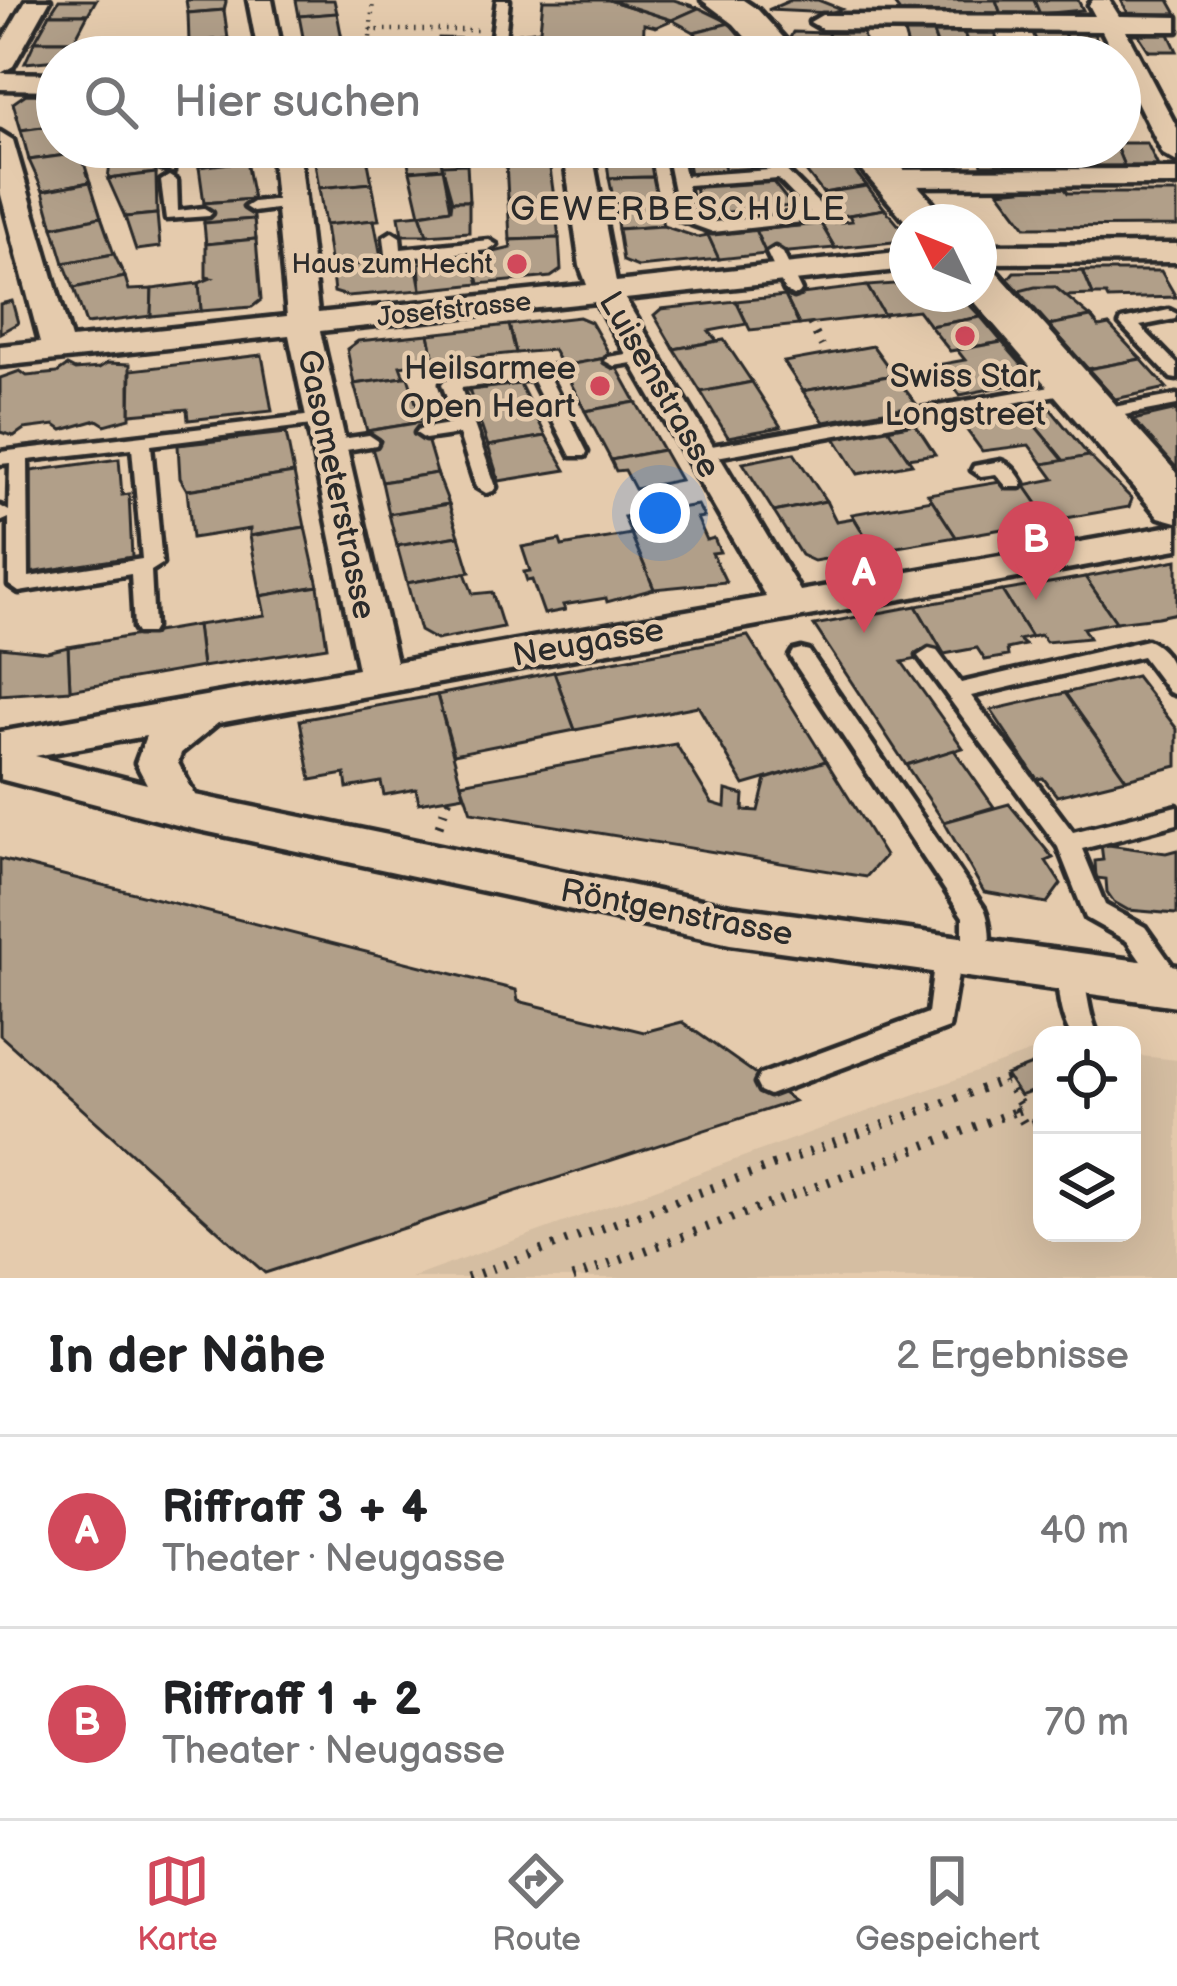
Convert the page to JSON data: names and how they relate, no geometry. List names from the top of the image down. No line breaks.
{"streets":{"street":["Josefstrasse","Luisenstrasse","Gasometerstrasse","Neugasse","Röntgenstrasse"]},"crossings":[["Josefstrasse","Luisenstrasse"],["Josefstrasse","Gasometerstrasse"],["Luisenstrasse","Neugasse"],["Gasometerstrasse","Neugasse"]],"districts":["GEWERBESCHULE"],"places":["Haus zum Hecht","Swiss Star Longstreet","Heilsarmee Open Heart"],"north":"top left","page":{"search":"Hier suchen","pins":["B","A"],"heading":["In der Nähe","2 Ergebnisse"],"list":[{"mark":"A","name":"Riffraff 3 + 4","note":"Theater · Neugasse","value":"40 m"},{"mark":"B","name":"Riffraff 1 + 2","note":"Theater · Neugasse","value":"70 m"}],"nav":["Karte","Route","Gespeichert"]}}
